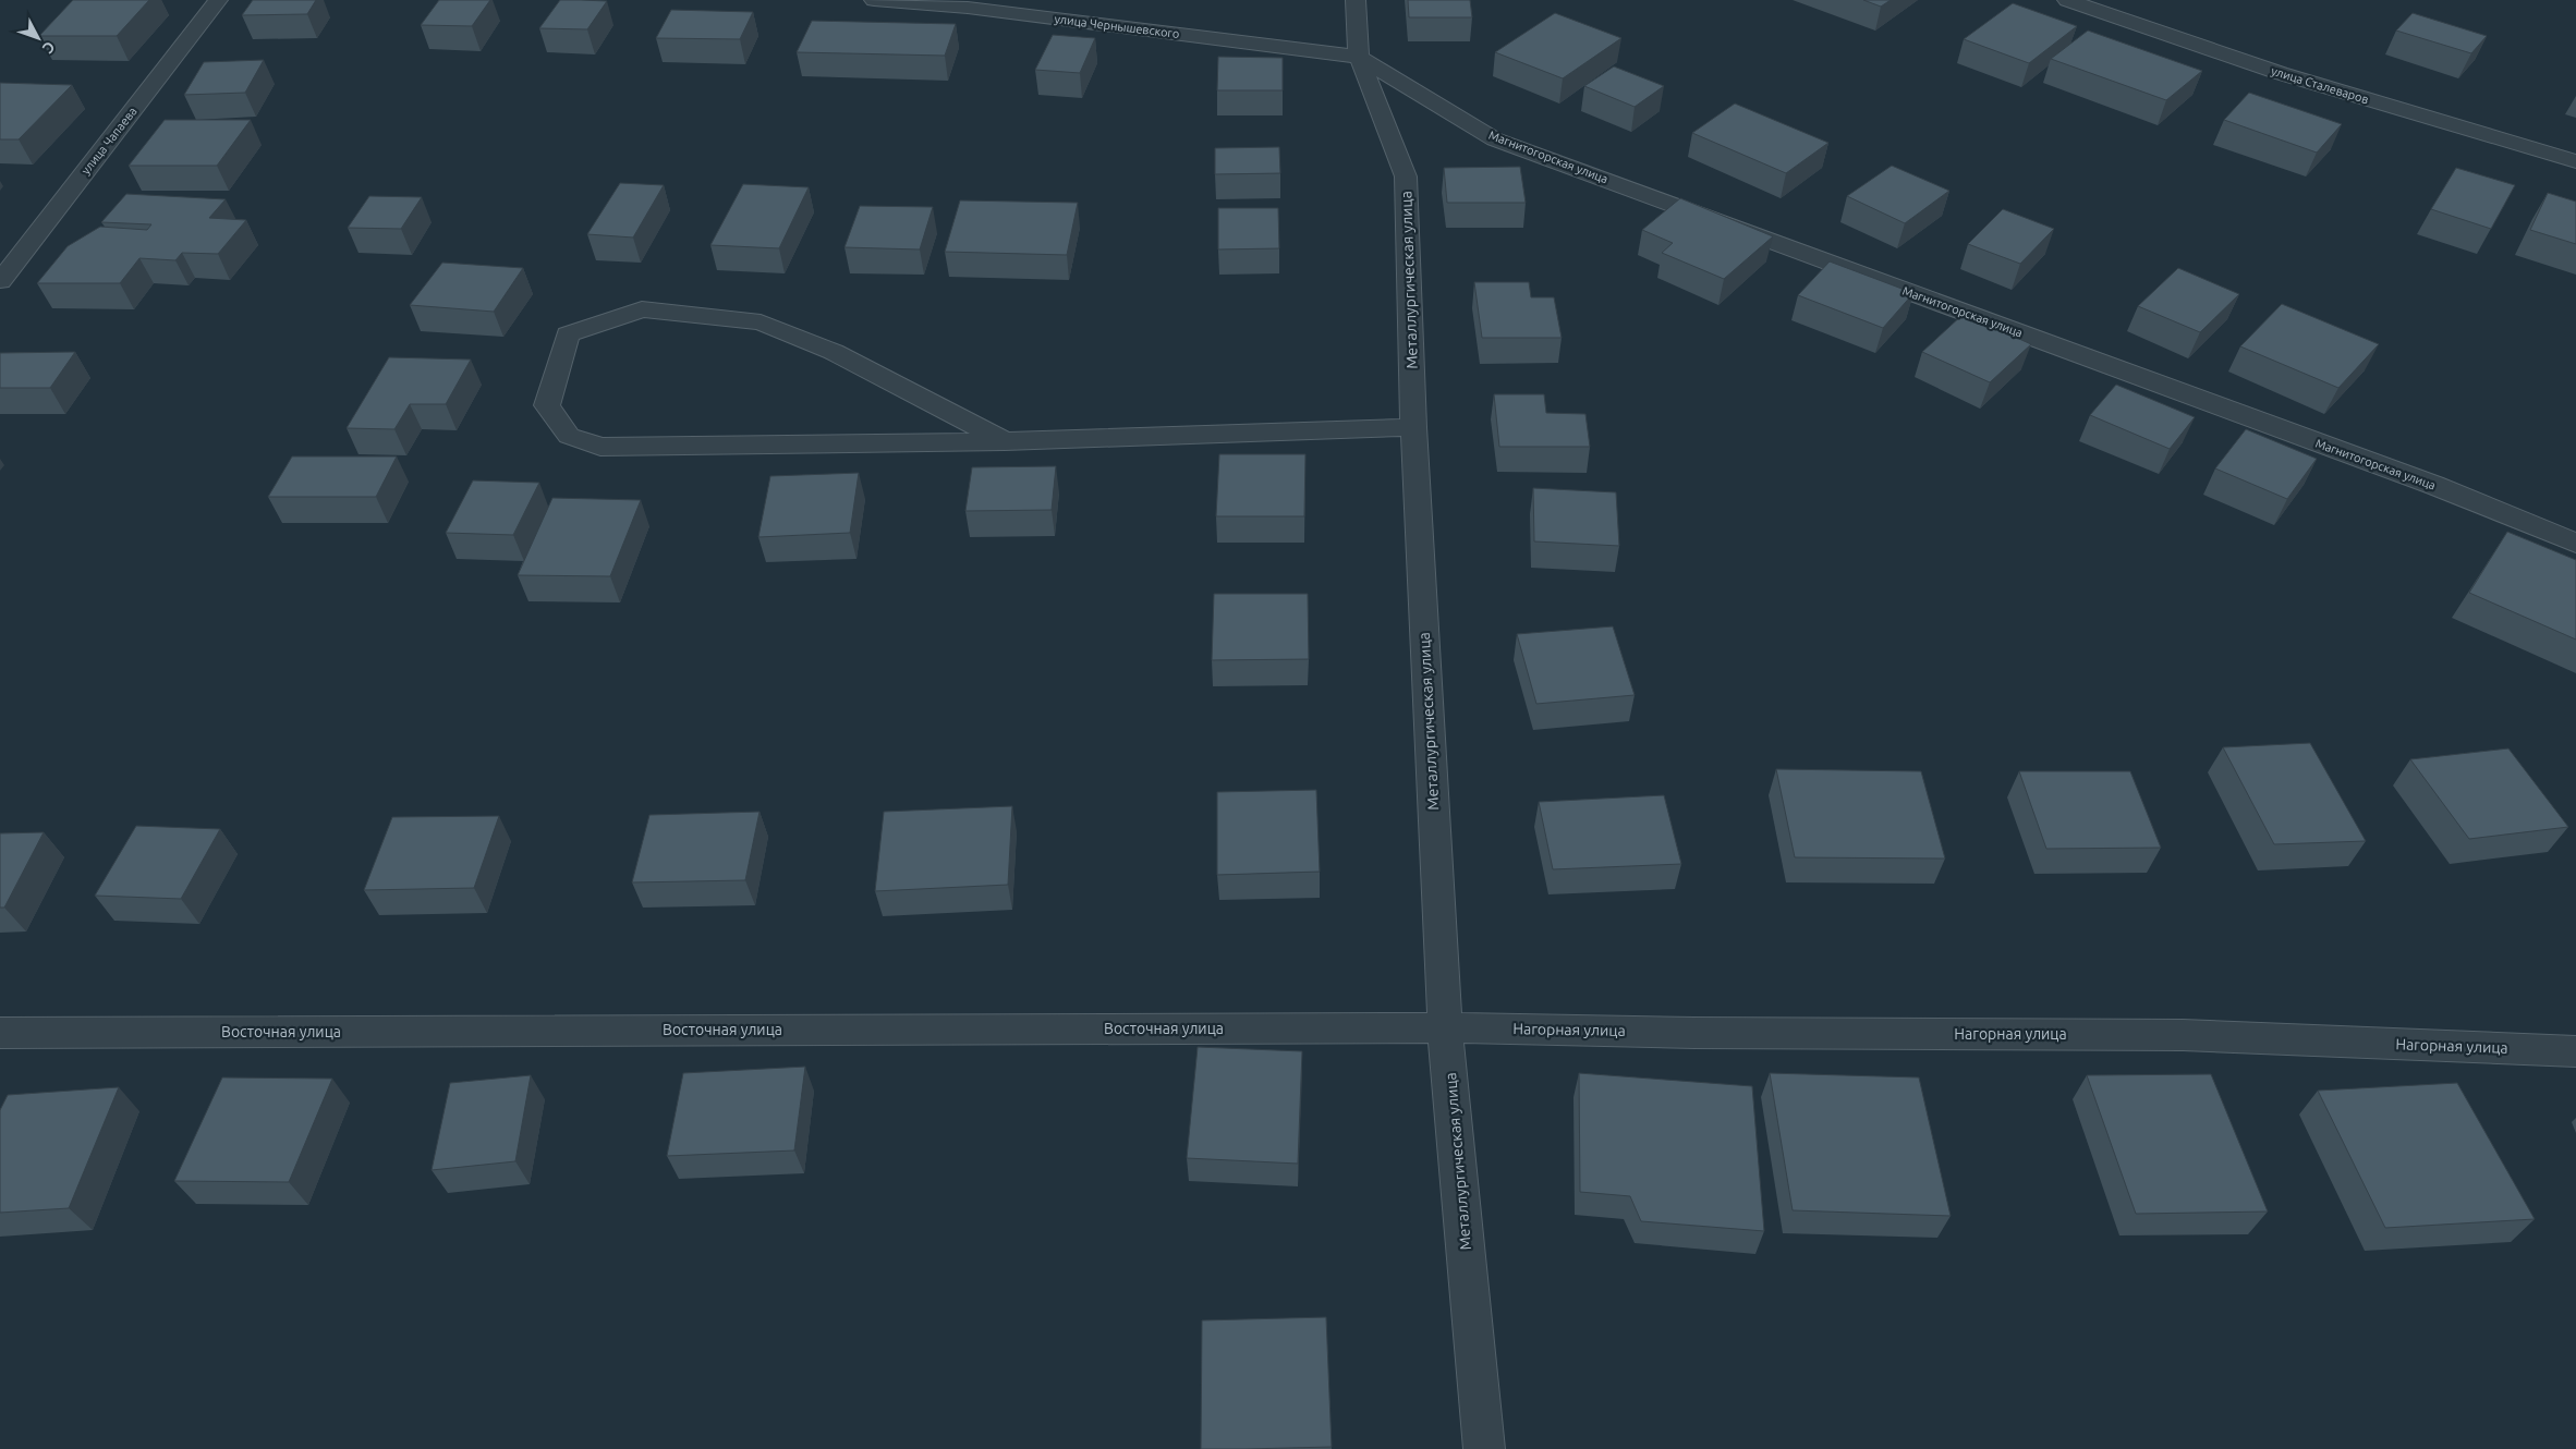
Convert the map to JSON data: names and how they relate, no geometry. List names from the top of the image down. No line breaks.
{"streets":{"street":["улица Чернышевского","улица Сталеваров","улица Чапаева","Магнитогорская улица","Металлургическая улица","Восточная улица","Нагорная улица"]},"crossings":[["улица Чернышевского","Магнитогорская улица"],["улица Чернышевского","Металлургическая улица"],["Магнитогорская улица","Металлургическая улица"],["Металлургическая улица","Восточная улица"],["Металлургическая улица","Нагорная улица"],["Восточная улица","Нагорная улица"]],"north":"bottom right"}
